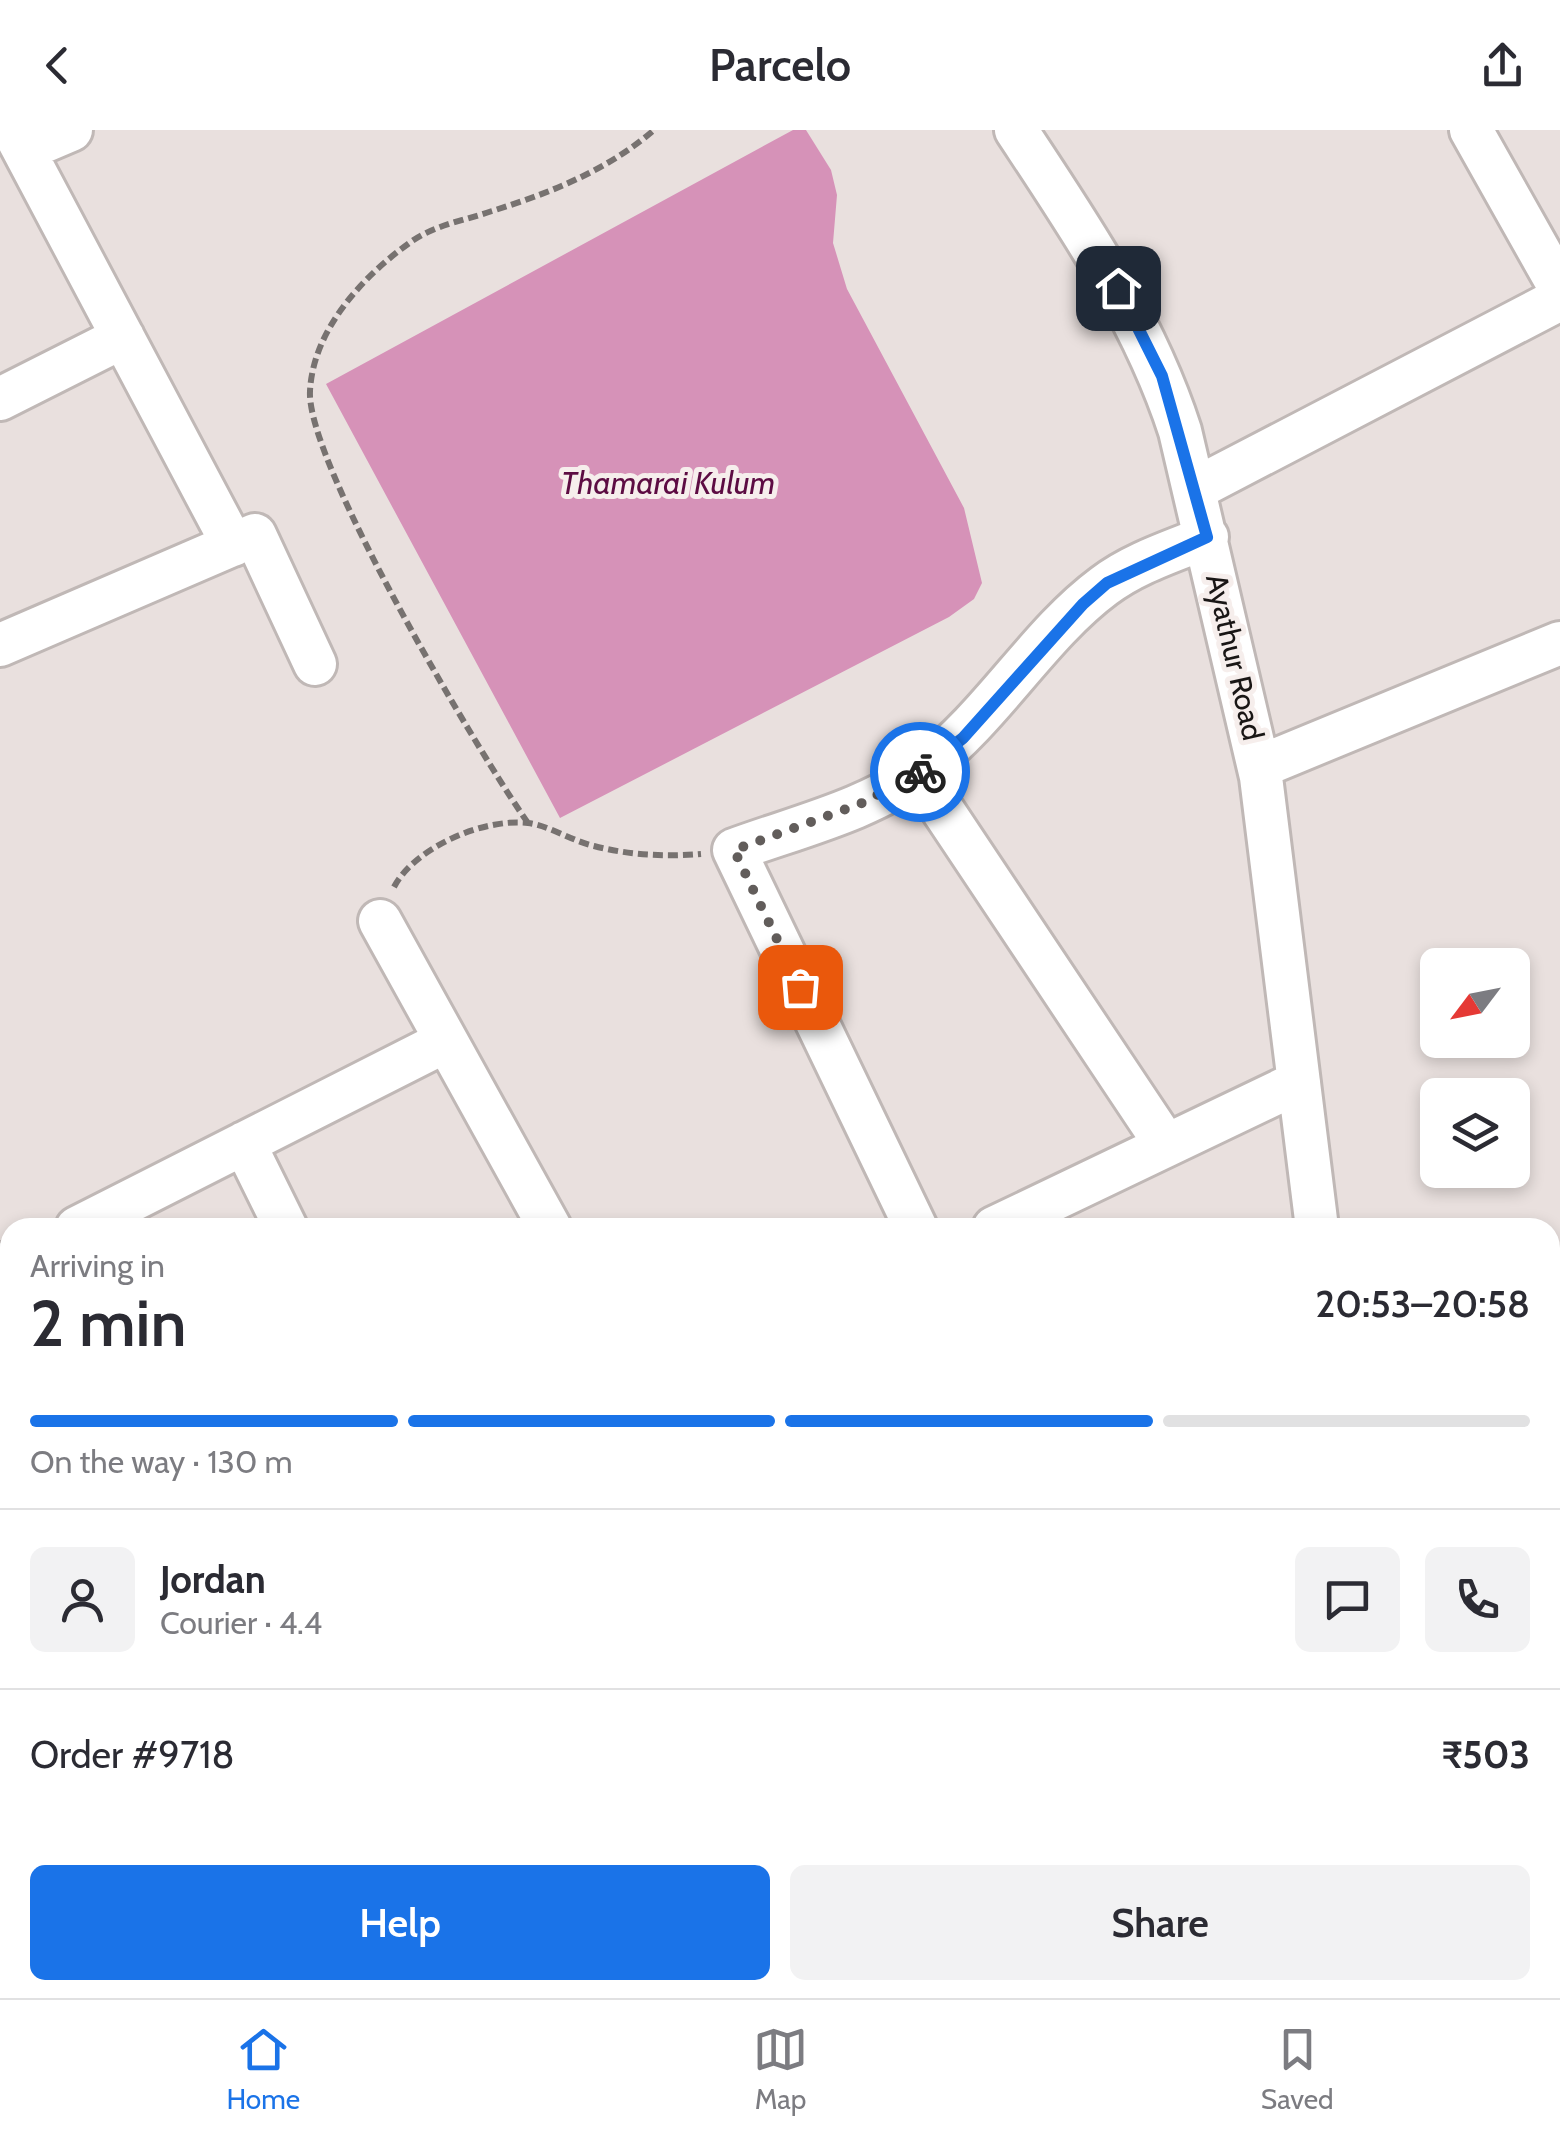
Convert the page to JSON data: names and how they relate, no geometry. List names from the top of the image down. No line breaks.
{"streets":{"street":["Ayathur Road"]},"water":["Thamarai Kulum"],"north":"bottom left","page":{"header":"Parcelo","heading":["2 min","Arriving in","20:53–20:58"],"panel":["Jordan","Courier · 4.4","Order #9718","₹503"],"bar":"On the way · 130 m","buttons":["Help","Share"],"tabs":["Home","Map","Saved"]}}
